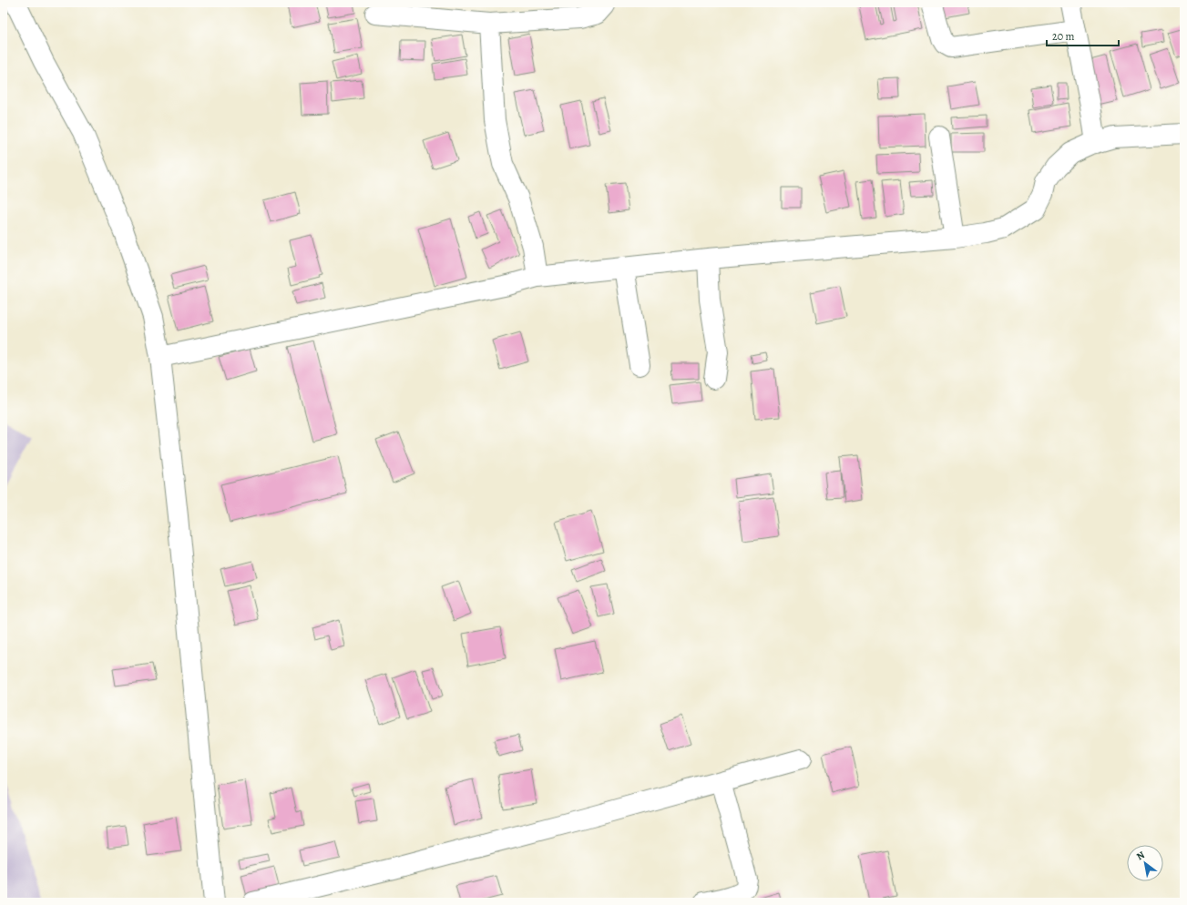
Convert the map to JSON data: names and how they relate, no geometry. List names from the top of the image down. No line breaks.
{"scale_bar":"20 m","north":"top left"}
